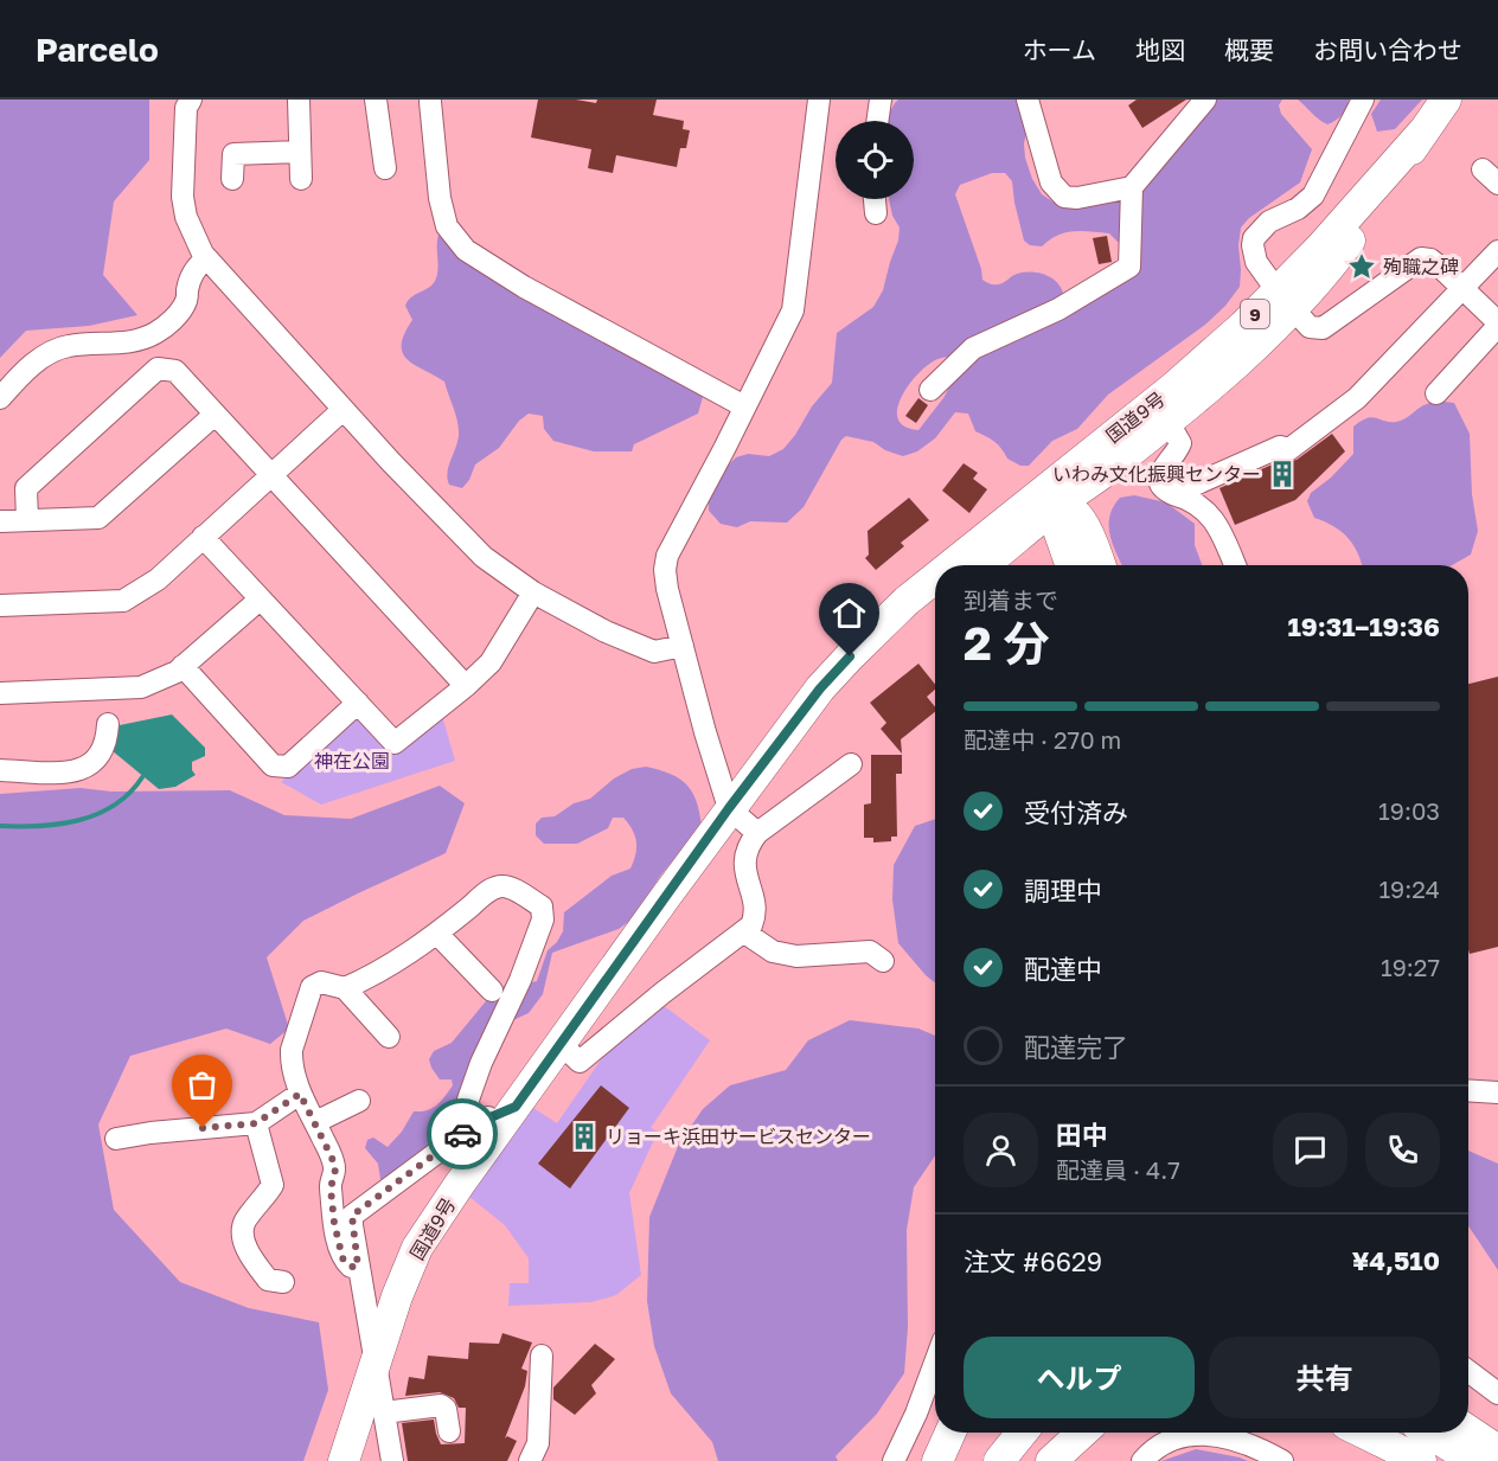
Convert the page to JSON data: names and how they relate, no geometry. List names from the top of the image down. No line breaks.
{"streets":{"highway":["9","国道9号"]},"parks":["神在公園"],"places":{"place":["殉職之碑"],"building":["いわみ文化振興センター","リョーキ浜田サービスセンター"]},"page":{"header":"Parcelo","nav":["ホーム","地図","概要","お問い合わせ"],"heading":["2 分","到着まで","19:31–19:36"],"panel":["田中","配達員 · 4.7","注文 #6629","¥4,510"],"bar":"配達中 · 270 m","list":[["受付済み","19:03"],["調理中","19:24"],["配達中","19:27"],"配達完了"],"buttons":["ヘルプ","共有"]}}
